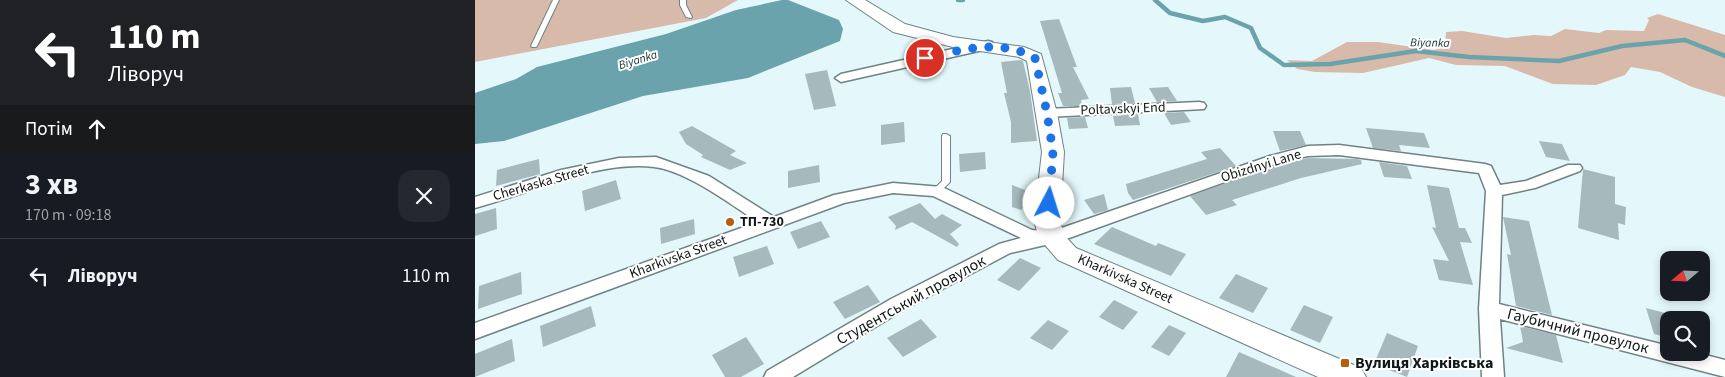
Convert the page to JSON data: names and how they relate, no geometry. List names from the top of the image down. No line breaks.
{"streets":{"street":["Poltavskyi End","Obizdnyi Lane","Cherkaska Street","Kharkivska Street","Студентський провулок","Гаубичний провулок"]},"crossings":[["Obizdnyi Lane","Kharkivska Street"],["Obizdnyi Lane","Студентський провулок"],["Obizdnyi Lane","Гаубичний провулок"],["Cherkaska Street","Kharkivska Street"],["Kharkivska Street","Студентський провулок"]],"water":["Biyanka"],"places":{"other":["ТП-730"],"transit":["Вулиця Харківська"]},"north":"left","page":{"turn":["110 m","Ліворуч"],"then":"Потім","heading":["3 хв","170 m · 09:18"],"list":[{"name":"Ліворуч","value":"110 m"}]}}
